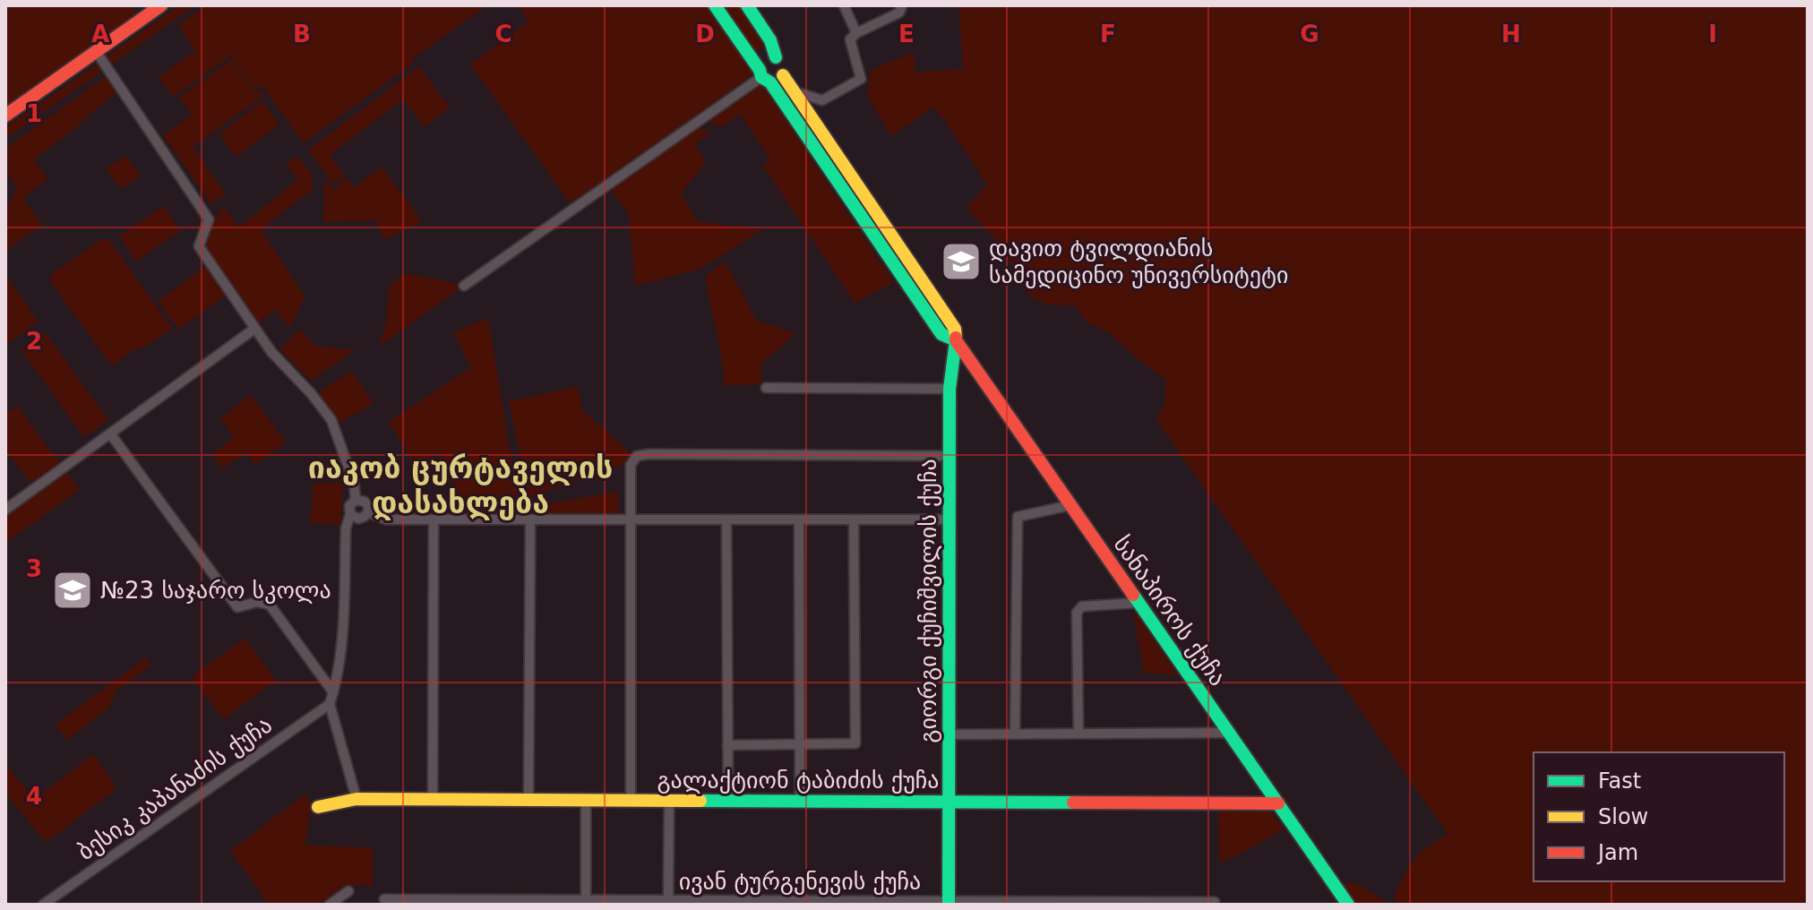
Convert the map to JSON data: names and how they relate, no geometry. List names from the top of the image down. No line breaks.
{"streets":{"main road":["გიორგი ქუჩიშვილის ქუჩა","სანაპიროს ქუჩა","გალაქტიონ ტაბიძის ქუჩა"],"street":["ბესიკ კაპანაძის ქუჩა","ივან ტურგენევის ქუჩა"]},"crossings":[["გიორგი ქუჩიშვილის ქუჩა","სანაპიროს ქუჩა"],["გიორგი ქუჩიშვილის ქუჩა","გალაქტიონ ტაბიძის ქუჩა"],["გიორგი ქუჩიშვილის ქუჩა","ივან ტურგენევის ქუჩა"],["სანაპიროს ქუჩა","გალაქტიონ ტაბიძის ქუჩა"]],"districts":["იაკობ ცურტაველის დასახლება"],"places":{"school or university":["დავით ტვილდიანის სამედიცინო უნივერსიტეტი","№23 საჯარო სკოლა"]},"legend":["Fast","Slow","Jam"],"grid":{"columns":["A","B","C","D","E","F","G","H","I"],"rows":["1","2","3","4"]}}
